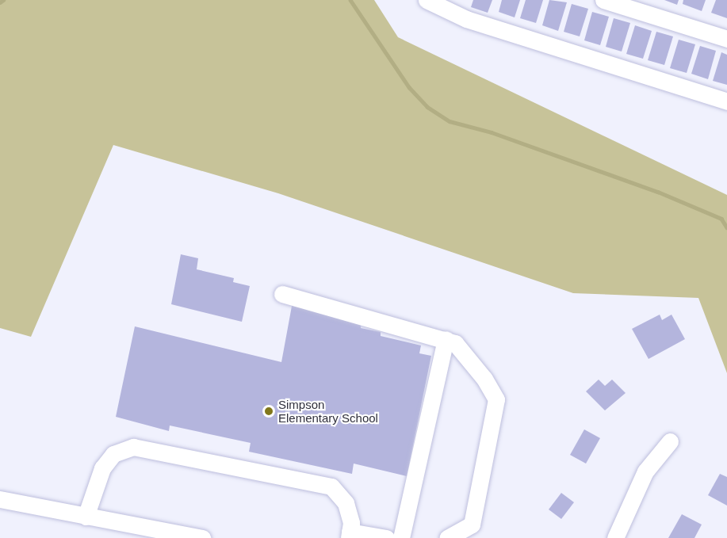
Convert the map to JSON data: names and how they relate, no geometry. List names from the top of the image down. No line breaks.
{"places":["Simpson Elementary School"]}
